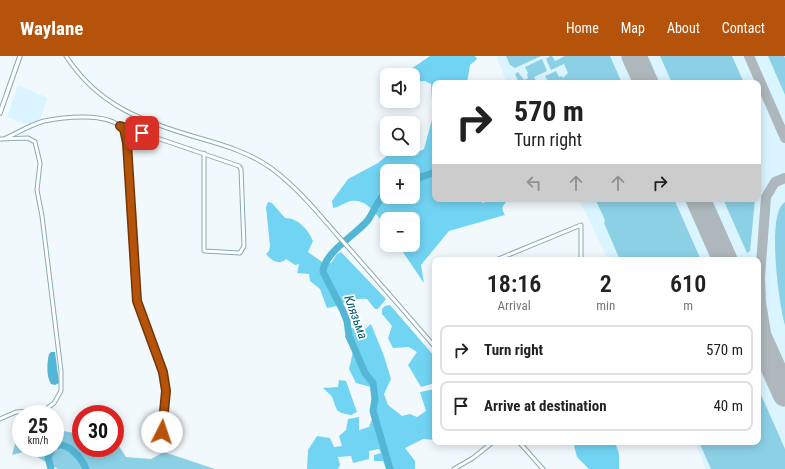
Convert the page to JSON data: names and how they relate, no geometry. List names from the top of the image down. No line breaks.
{"water":["Клязьма"],"page":{"header":"Waylane","nav":["Home","Map","About","Contact"],"map_buttons":["+","−"],"turn":["570 m","Turn right"],"eta":["18:16","Arrival","2","min","610","m"],"list":[{"name":"Turn right","value":"570 m"},{"name":"Arrive at destination","value":"40 m"}],"speed":"25 km/h","limit":"30"}}
